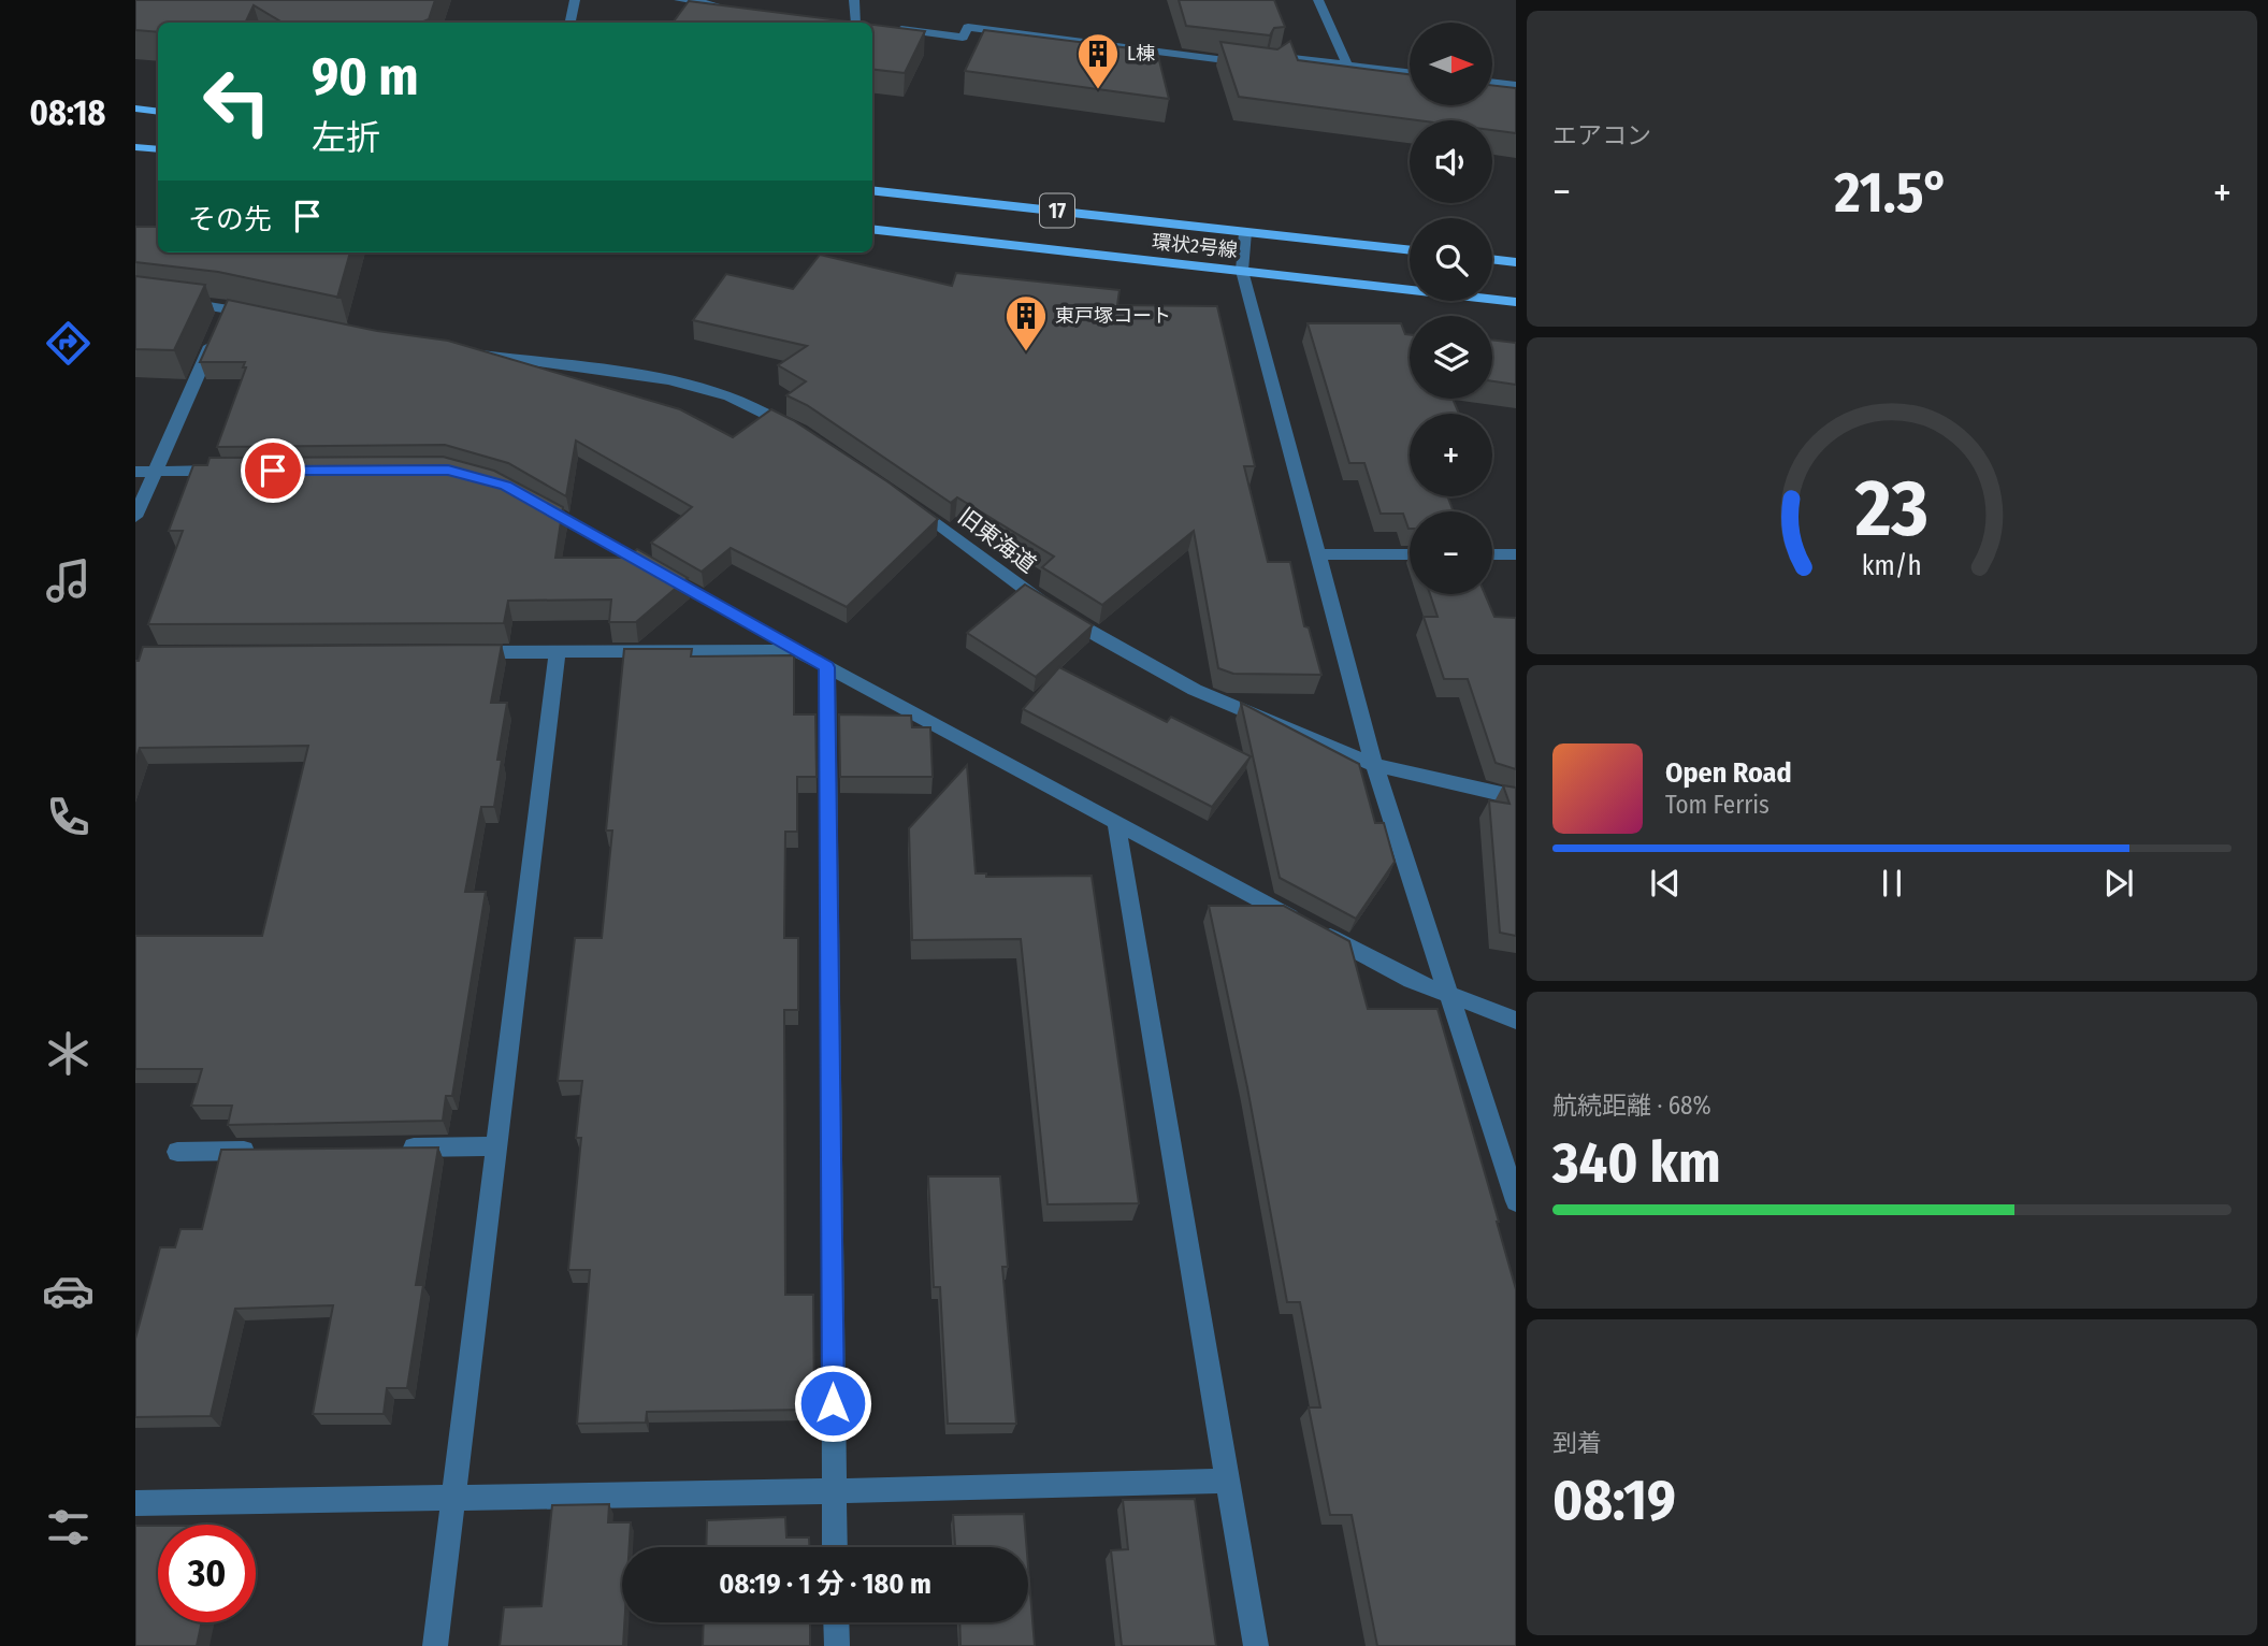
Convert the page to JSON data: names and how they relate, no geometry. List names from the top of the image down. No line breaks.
{"streets":{"main road":["17","環状2号線"],"street":["旧東海道"]},"places":{"building":["L棟","東戸塚コート"]},"north":"right","page":{"tabs":"08:18","tile":["エアコン",["航続距離 · 68%","340 km"],["到着","08:19"]],"map_buttons":["+","−"],"turn":["90 m","左折"],"heat":["−","21.5°","+"],"then":"その先","song":["Open Road","Tom Ferris"],"limit":"30","trip":"08:19 · 1 分 · 180 m","gauge":["23","km/h"]}}
